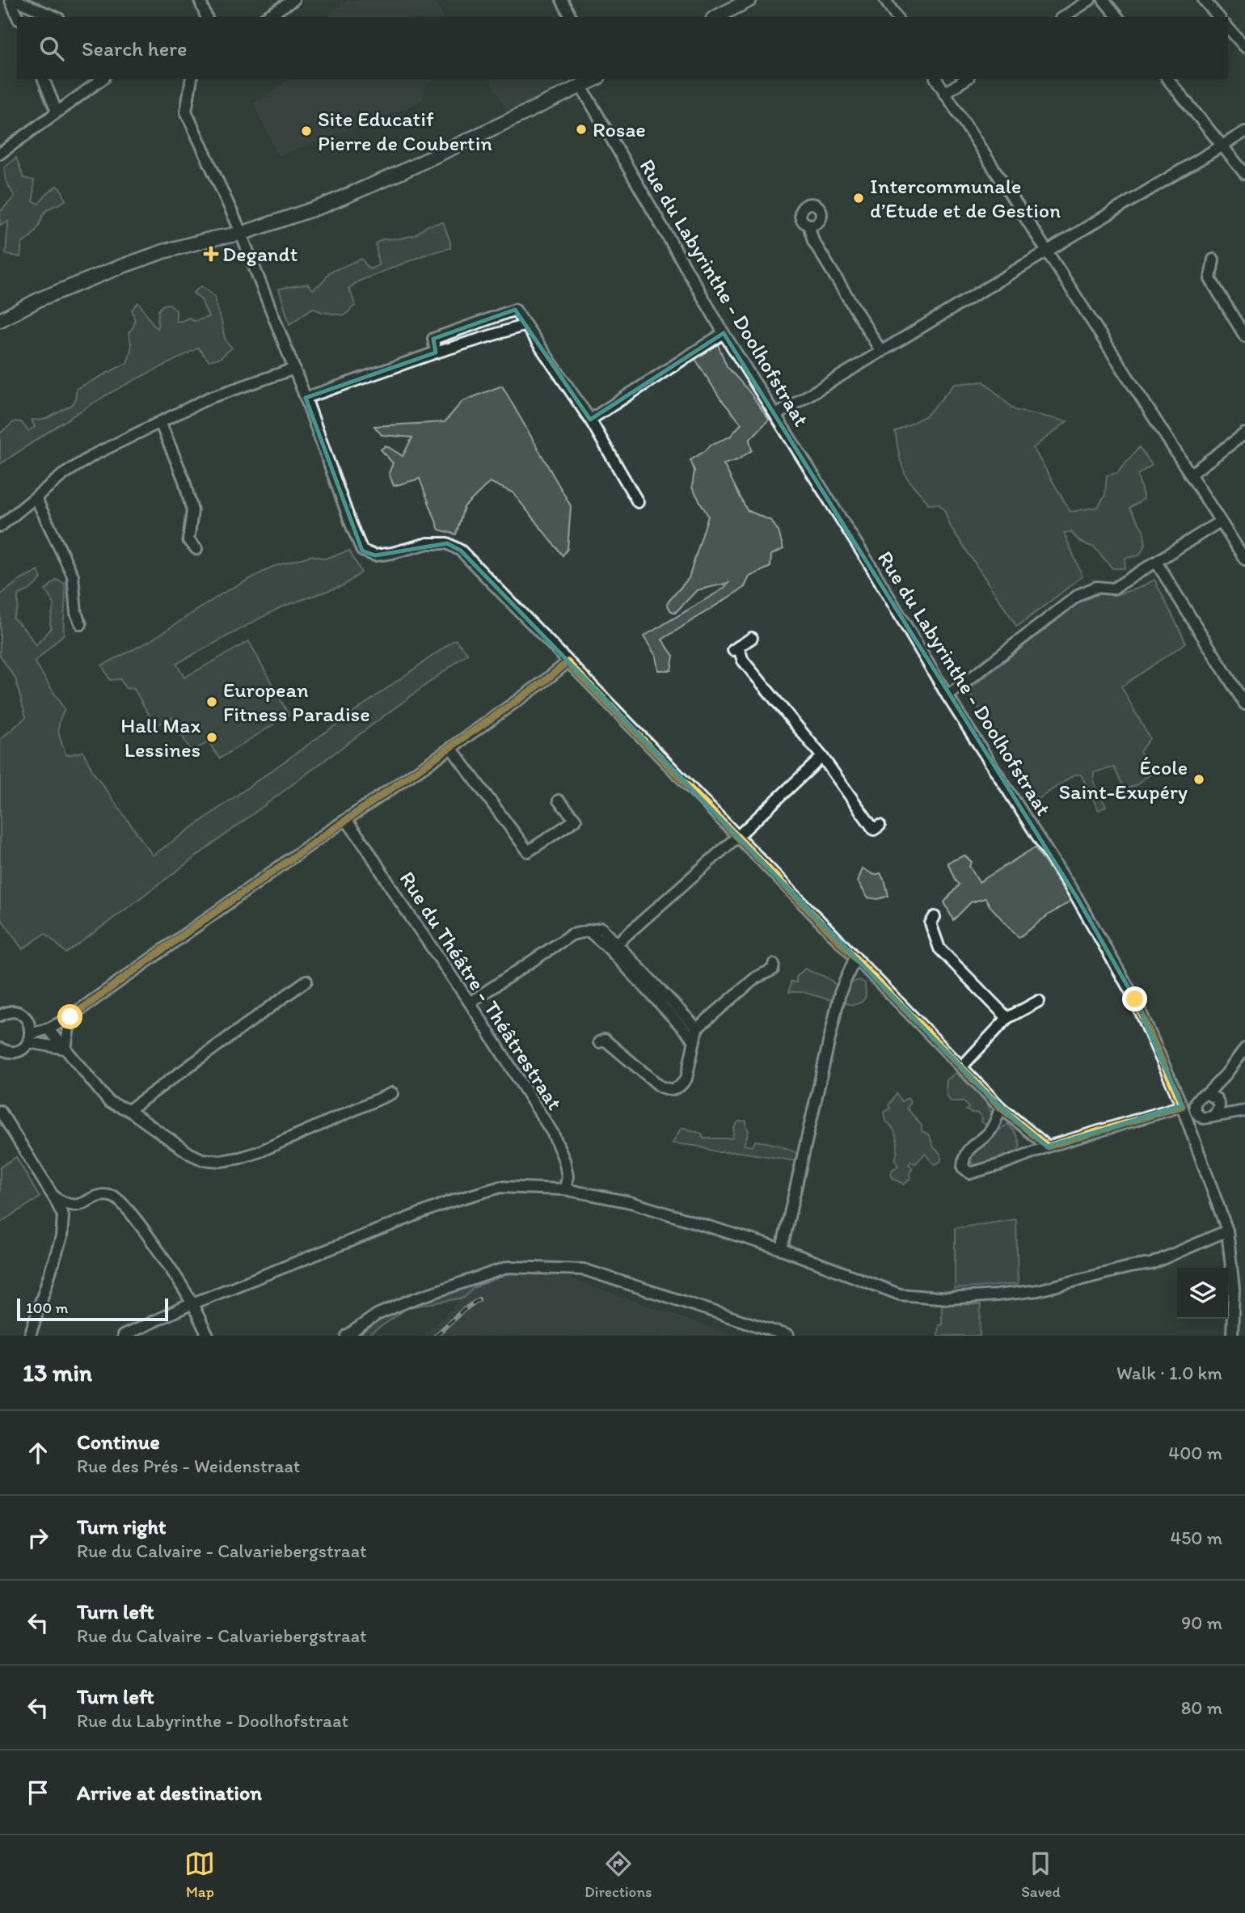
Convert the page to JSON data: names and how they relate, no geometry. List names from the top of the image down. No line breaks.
{"streets":{"street":["Rue du Labyrinthe - Doolhofstraat","Rue du Théâtre - Théâtrestraat"]},"places":{"other":["Rosae","Site Educatif Pierre de Coubertin","Intercommunale d’Etude et de Gestion","European Fitness Paradise","Hall Max Lessines","École Saint-Exupéry"],"health":["Degandt"]},"scale_bar":"100 m","page":{"search":"Search here","scale":"100 m","heading":["13 min","Walk · 1.0 km"],"list":[["Continue","Rue des Prés - Weidenstraat","400 m"],["Turn right","Rue du Calvaire - Calvariebergstraat","450 m"],["Turn left","Rue du Calvaire - Calvariebergstraat","90 m"],["Turn left","Rue du Labyrinthe - Doolhofstraat","80 m"],"Arrive at destination"],"nav":["Map","Directions","Saved"]}}
